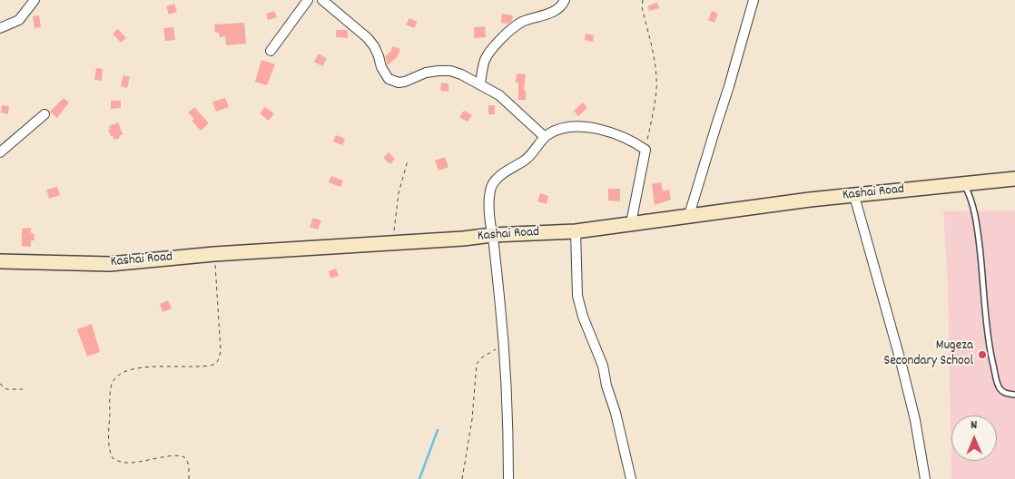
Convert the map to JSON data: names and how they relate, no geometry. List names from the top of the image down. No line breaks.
{"streets":{"street":["Kashai Road"]},"places":["Mugeza Secondary School"],"north":"top"}
